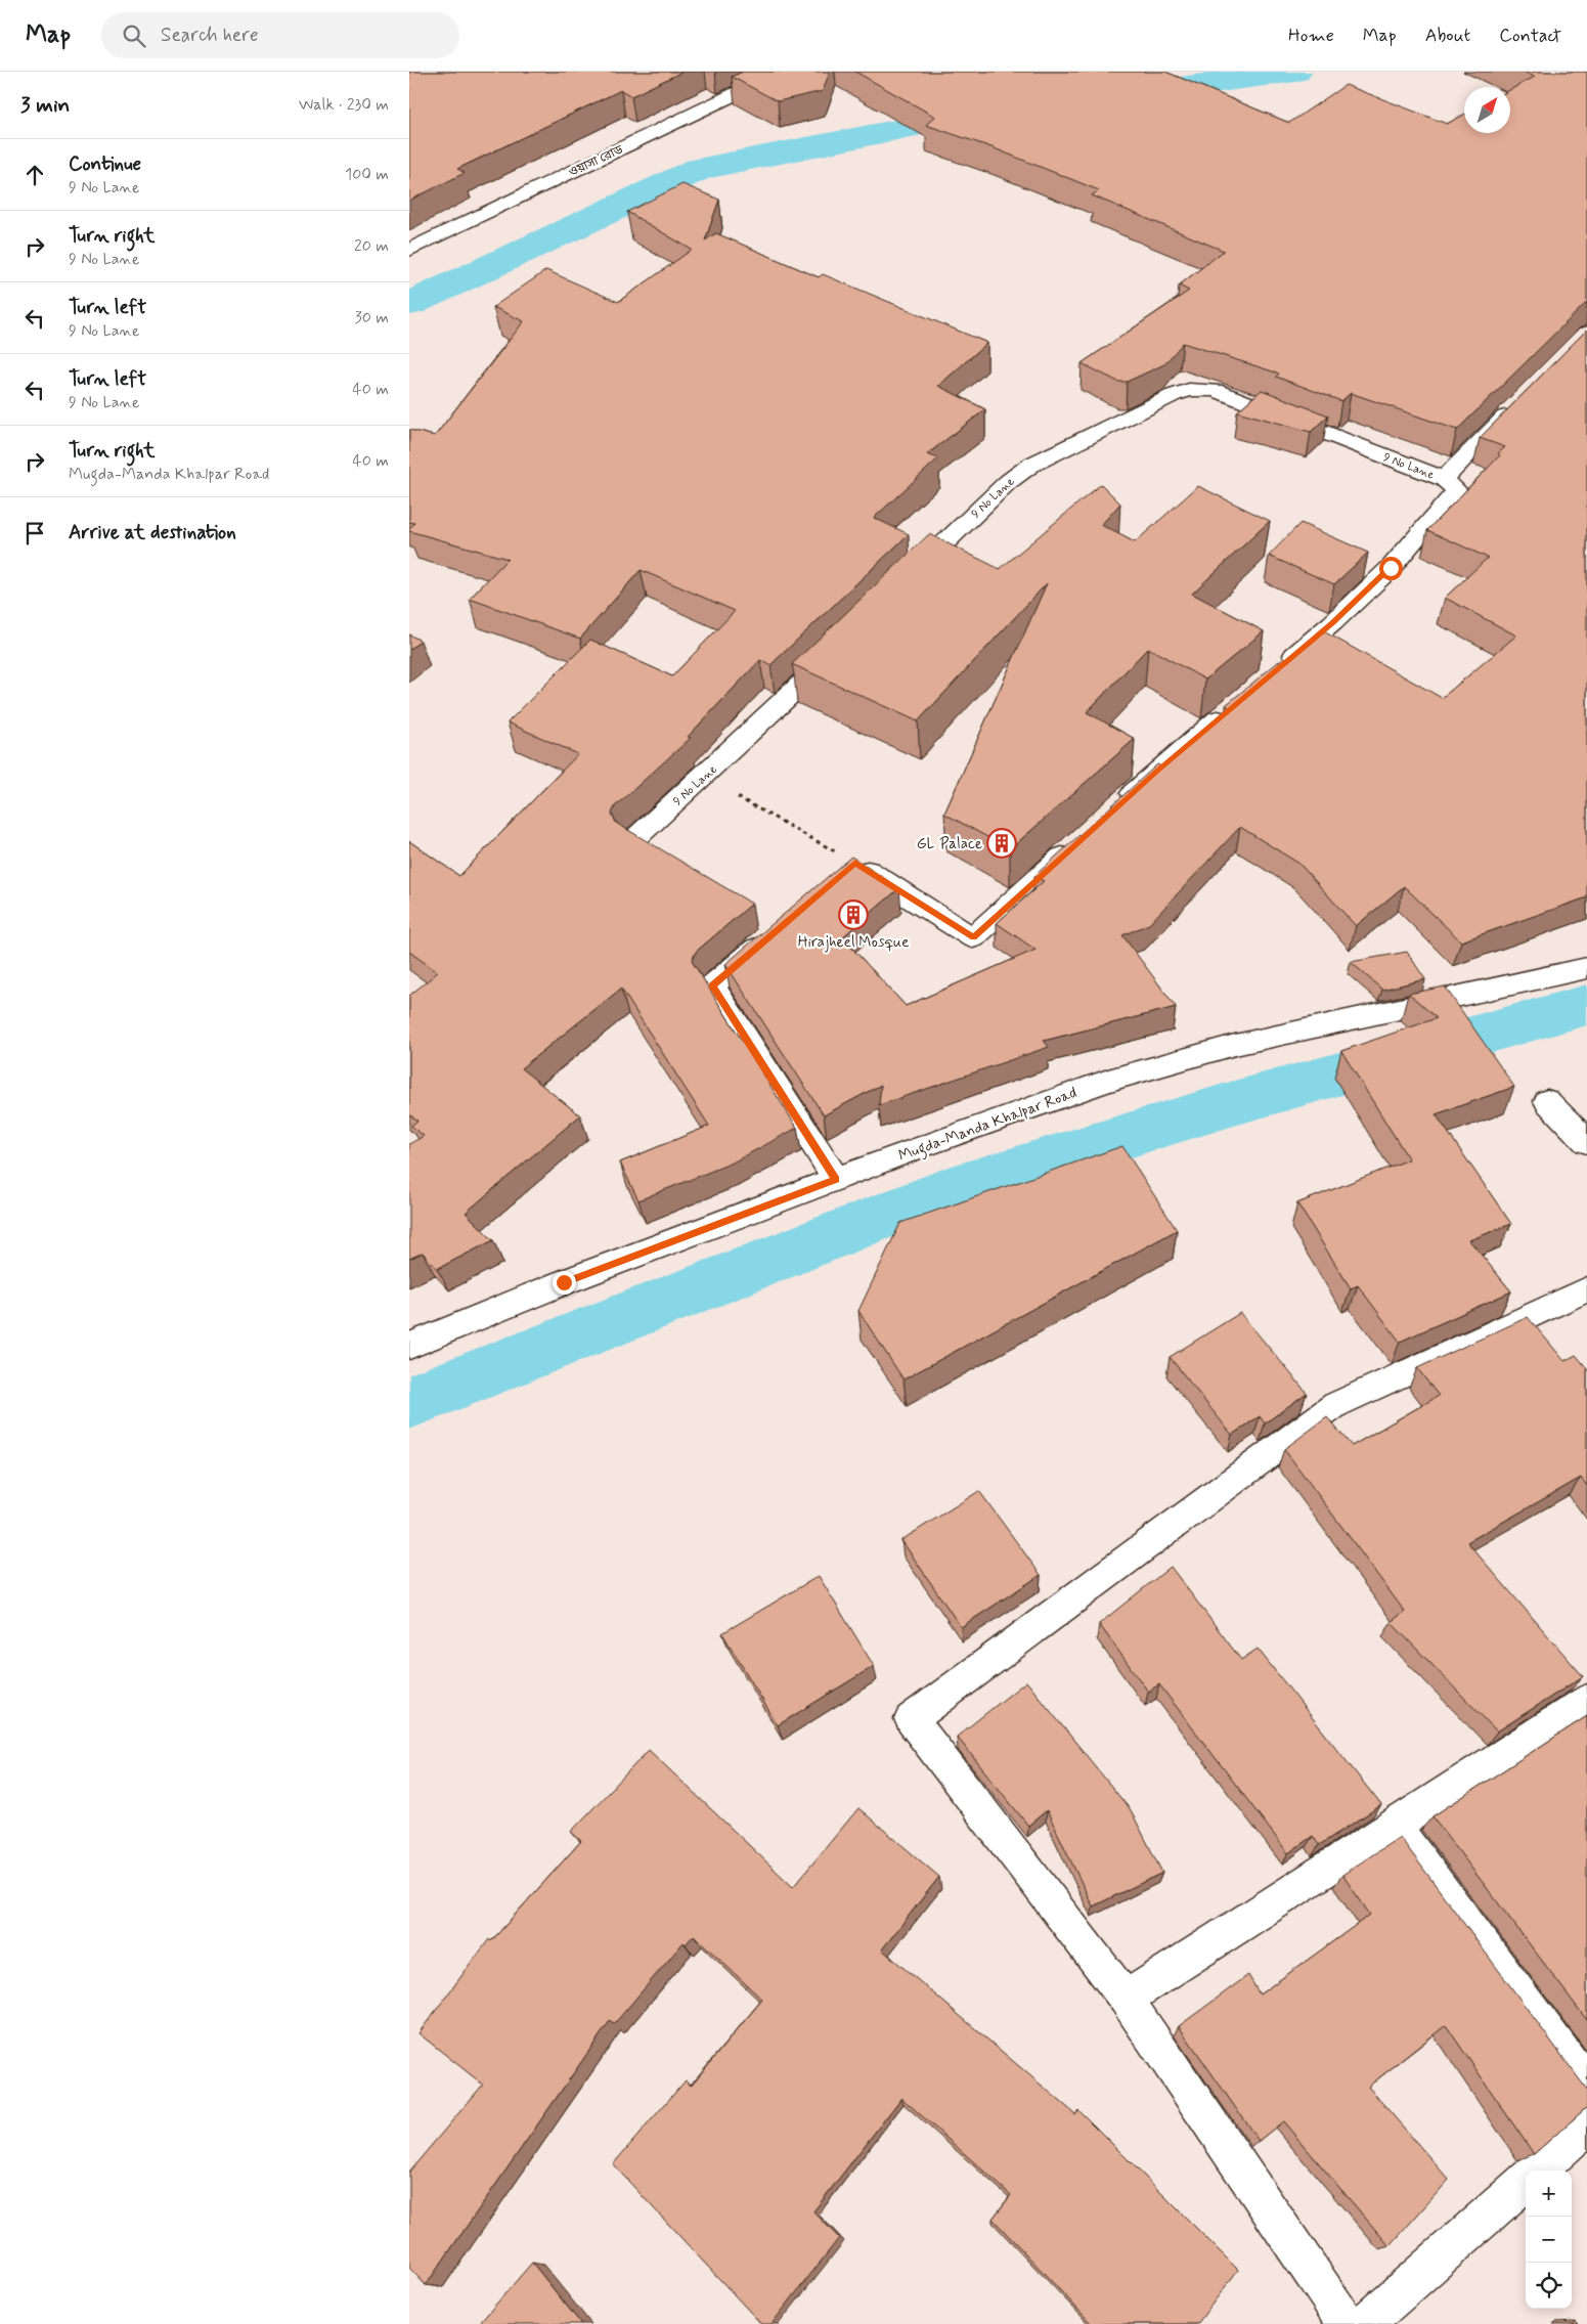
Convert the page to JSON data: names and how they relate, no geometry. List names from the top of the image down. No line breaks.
{"streets":{"street":["ওয়াসা রোড","9 No Lane","Mugda-Manda Khalpar Road"]},"places":{"building":["GL Palace","Hirajheel Mosque"]},"north":"top right","page":{"header":"Map","search":"Search here","nav":["Home","Map","About","Contact"],"heading":["3 min","Walk · 230 m"],"list":[["Continue","9 No Lane","100 m"],["Turn right","9 No Lane","20 m"],["Turn left","9 No Lane","30 m"],["Turn left","9 No Lane","40 m"],["Turn right","Mugda-Manda Khalpar Road","40 m"],"Arrive at destination"],"map_buttons":["+","−"]}}
